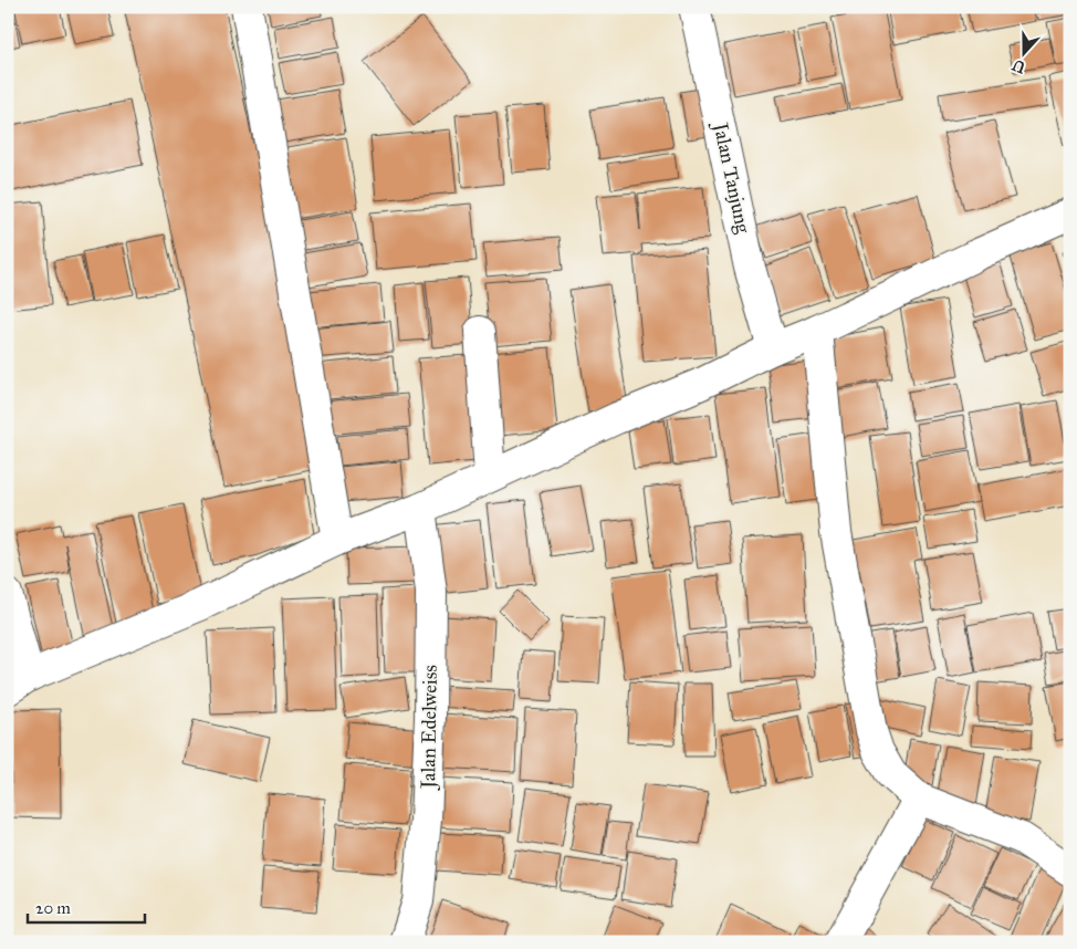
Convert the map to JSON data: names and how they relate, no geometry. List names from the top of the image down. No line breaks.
{"streets":{"street":["Jalan Tanjung","Jalan Edelweiss"]},"scale_bar":"20 m","north":"bottom"}
